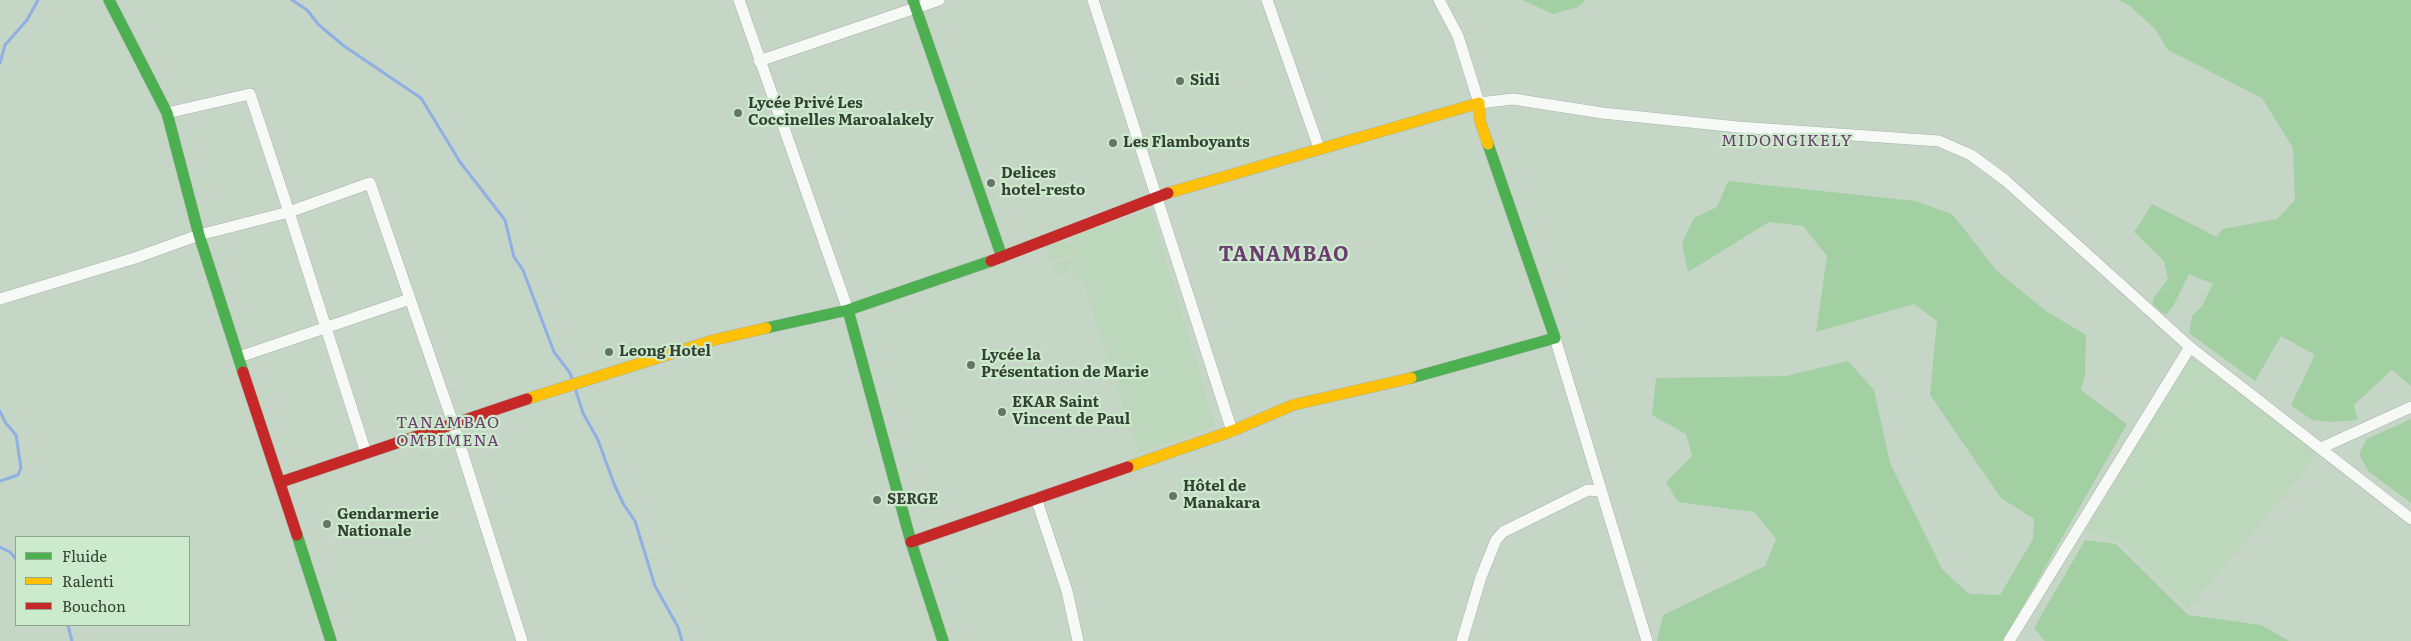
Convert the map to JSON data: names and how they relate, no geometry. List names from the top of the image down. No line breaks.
{"districts":["MIDONGIKELY","TANAMBAO","TANAMBAO OMBIMENA"],"places":["Sidi","Lycée Privé Les Coccinelles Maroalakely","Les Flamboyants","Delices hotel-resto","Leong Hotel","Lycée la Présentation de Marie","EKAR Saint Vincent de Paul","Hôtel de Manakara","SERGE","Gendarmerie Nationale"],"legend":["Fluide","Ralenti","Bouchon"]}
